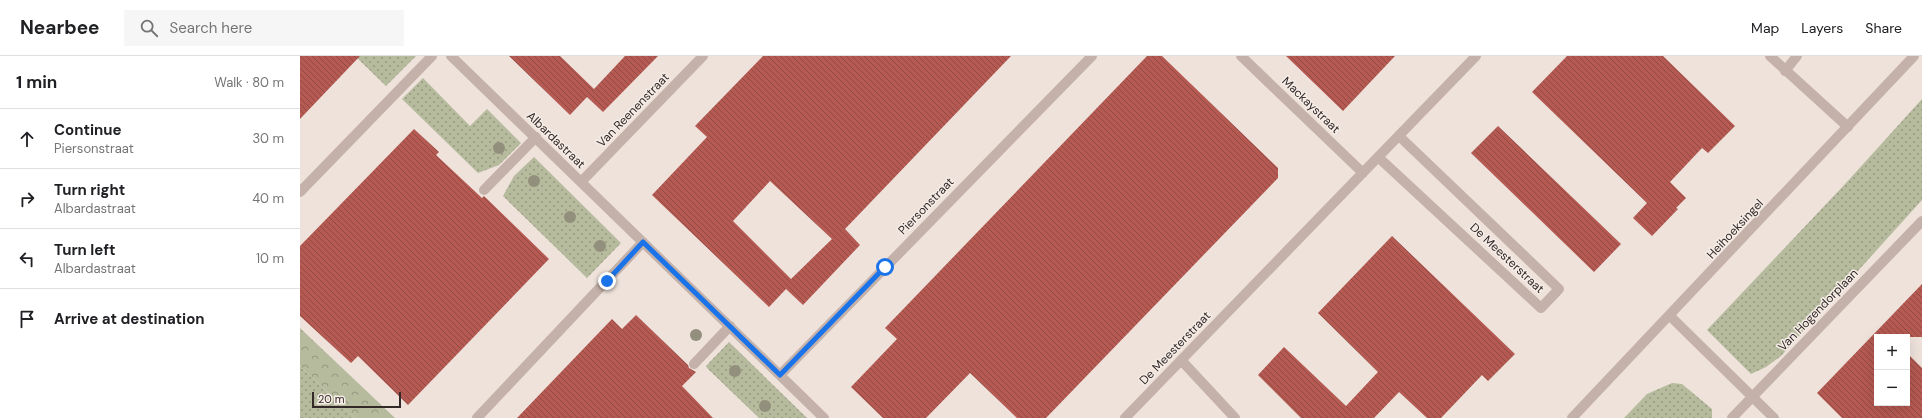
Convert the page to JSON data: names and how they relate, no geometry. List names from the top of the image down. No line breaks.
{"streets":{"street":["Mackaystraat","Van Reenenstraat","Albardastraat","Piersonstraat","Heihoeksingel","De Meesterstraat","Van Hogendorplaan"]},"crossings":[["Mackaystraat","De Meesterstraat"],["Van Reenenstraat","Albardastraat"],["Albardastraat","Piersonstraat"]],"scale_bar":"20 m","page":{"header":"Nearbee","search":"Search here","nav":["Map","Layers","Share"],"heading":["1 min","Walk · 80 m"],"list":[["Continue","Piersonstraat","30 m"],["Turn right","Albardastraat","40 m"],["Turn left","Albardastraat","10 m"],"Arrive at destination"],"map_buttons":["+","−"],"scale":"20 m"}}
